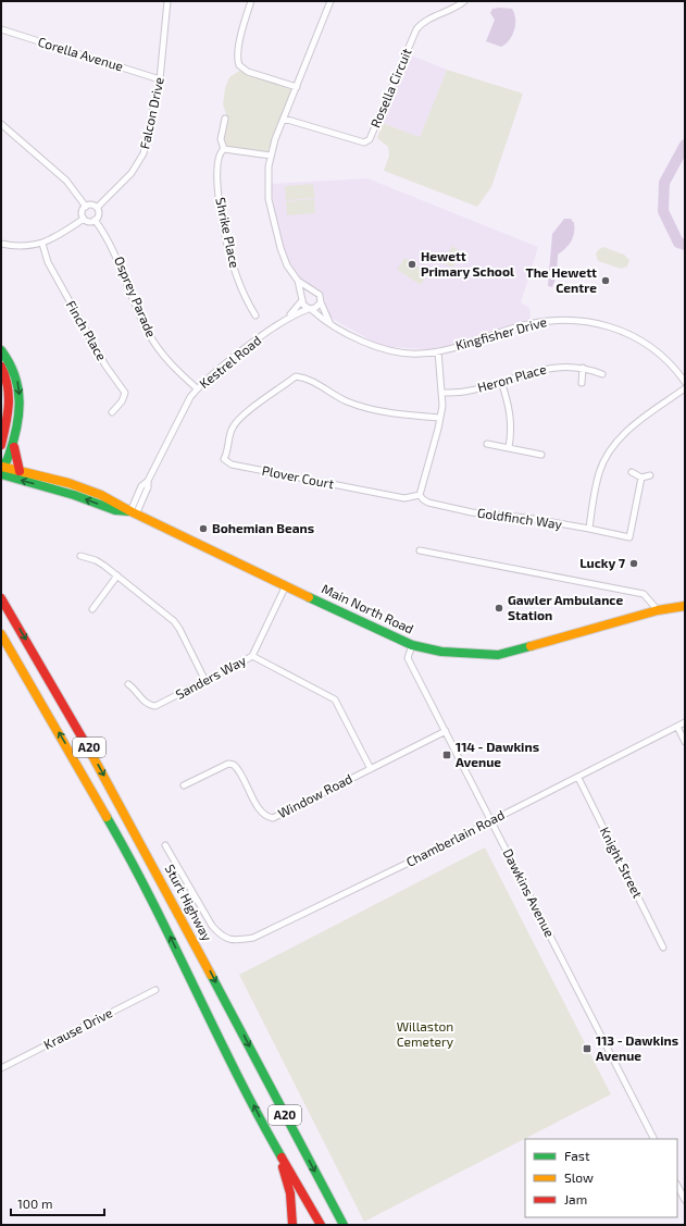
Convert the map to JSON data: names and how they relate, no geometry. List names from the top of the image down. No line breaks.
{"streets":{"main road":["Main North Road","A20","Sturt Highway"],"street":["Corella Avenue","Rosella Circuit","Falcon Drive","Shrike Place","Osprey Parade","Finch Place","Kingfisher Drive","Kestrel Road","Heron Place","Plover Court","Goldfinch Way","Sanders Way","Window Road","Chamberlain Road","Knight Street","Dawkins Avenue","Krause Drive"]},"crossings":[["Corella Avenue","Falcon Drive"],["Falcon Drive","Osprey Parade"],["Osprey Parade","Kestrel Road"],["Kingfisher Drive","Kestrel Road"],["Kestrel Road","Main North Road"],["Plover Court","Goldfinch Way"],["Main North Road","Sanders Way"],["Main North Road","Dawkins Avenue"],["Window Road","Dawkins Avenue"],["Chamberlain Road","Knight Street"],["Chamberlain Road","Dawkins Avenue"]],"parks":["Willaston Cemetery"],"places":{"other":["Hewett Primary School","The Hewett Centre","Bohemian Beans","Lucky 7","Gawler Ambulance Station"],"transit":["114 - Dawkins Avenue","113 - Dawkins Avenue"]},"legend":["Fast","Slow","Jam"],"scale_bar":"100 m"}
